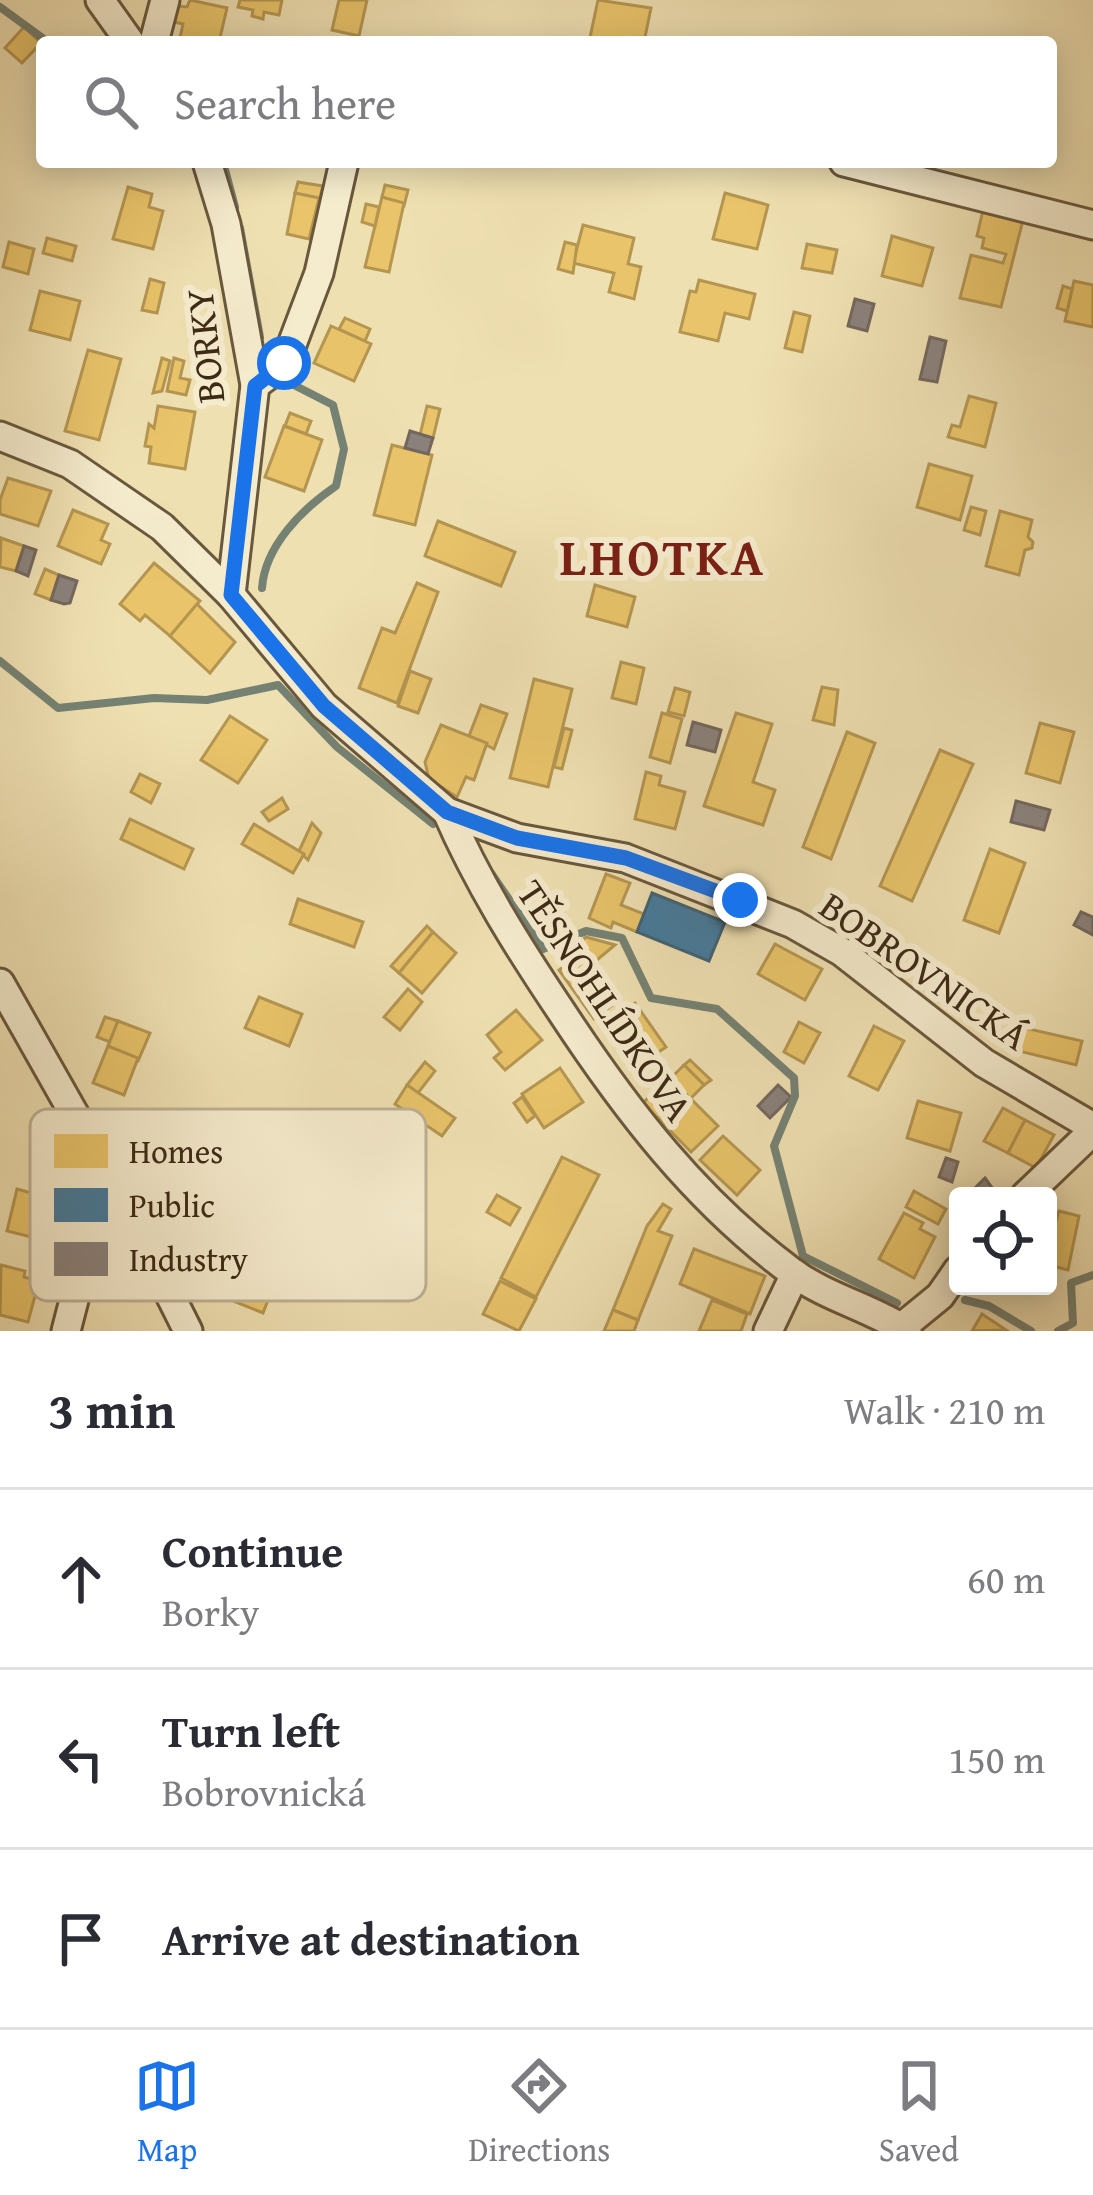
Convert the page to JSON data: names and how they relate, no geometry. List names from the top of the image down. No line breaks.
{"streets":{"street":["BORKY","BOBROVNICKÁ","TĚSNOHLÍDKOVA"]},"crossings":[["BORKY","BOBROVNICKÁ"],["BOBROVNICKÁ","TĚSNOHLÍDKOVA"]],"districts":["LHOTKA"],"legend":["Homes","Public","Industry"],"page":{"search":"Search here","heading":["3 min","Walk · 210 m"],"list":[["Continue","Borky","60 m"],["Turn left","Bobrovnická","150 m"],"Arrive at destination"],"nav":["Map","Directions","Saved"]}}
